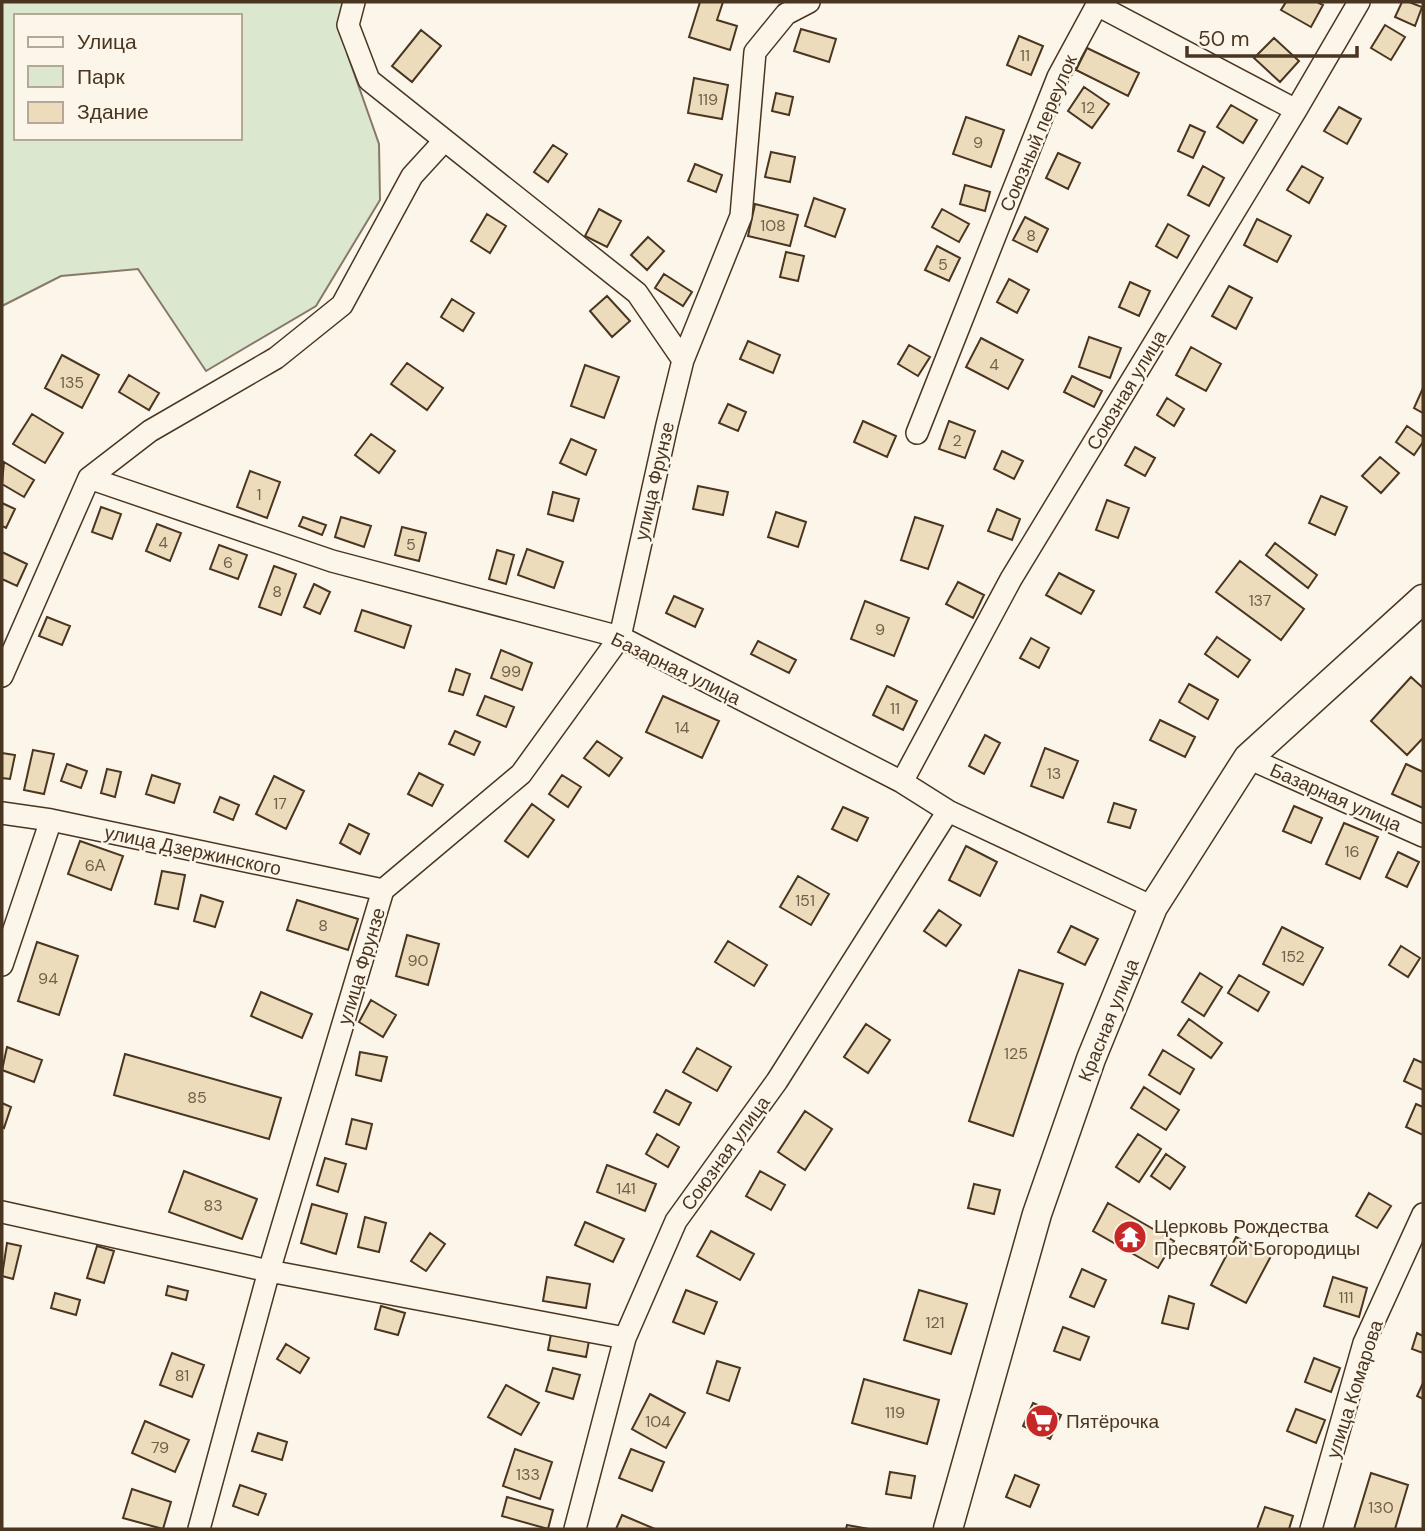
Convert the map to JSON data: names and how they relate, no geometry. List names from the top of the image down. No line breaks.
{"streets":{"street":["Союзный переулок","Союзная улица","улица Фрунзе","Базарная улица","улица Дзержинского","Красная улица","улица Комарова"]},"crossings":[["Союзный переулок","Союзная улица"],["Союзная улица","Базарная улица"],["улица Фрунзе","Базарная улица"],["улица Фрунзе","улица Дзержинского"],["Базарная улица","Красная улица"]],"places":{"temple":["Церковь Рождества Пресвятой Богородицы"],"supermarket":["Пятёрочка"]},"house_numbers":["11","119","12","9","108","8","5","4","135","2","1","4","5","6","8","137","9","99","11","14","13","17","16","6А","151","8","152","90","94","125","85","141","83","111","121","81","119","104","79","133","130"],"legend":["Улица","Парк","Здание"],"scale_bar":"50 m"}
